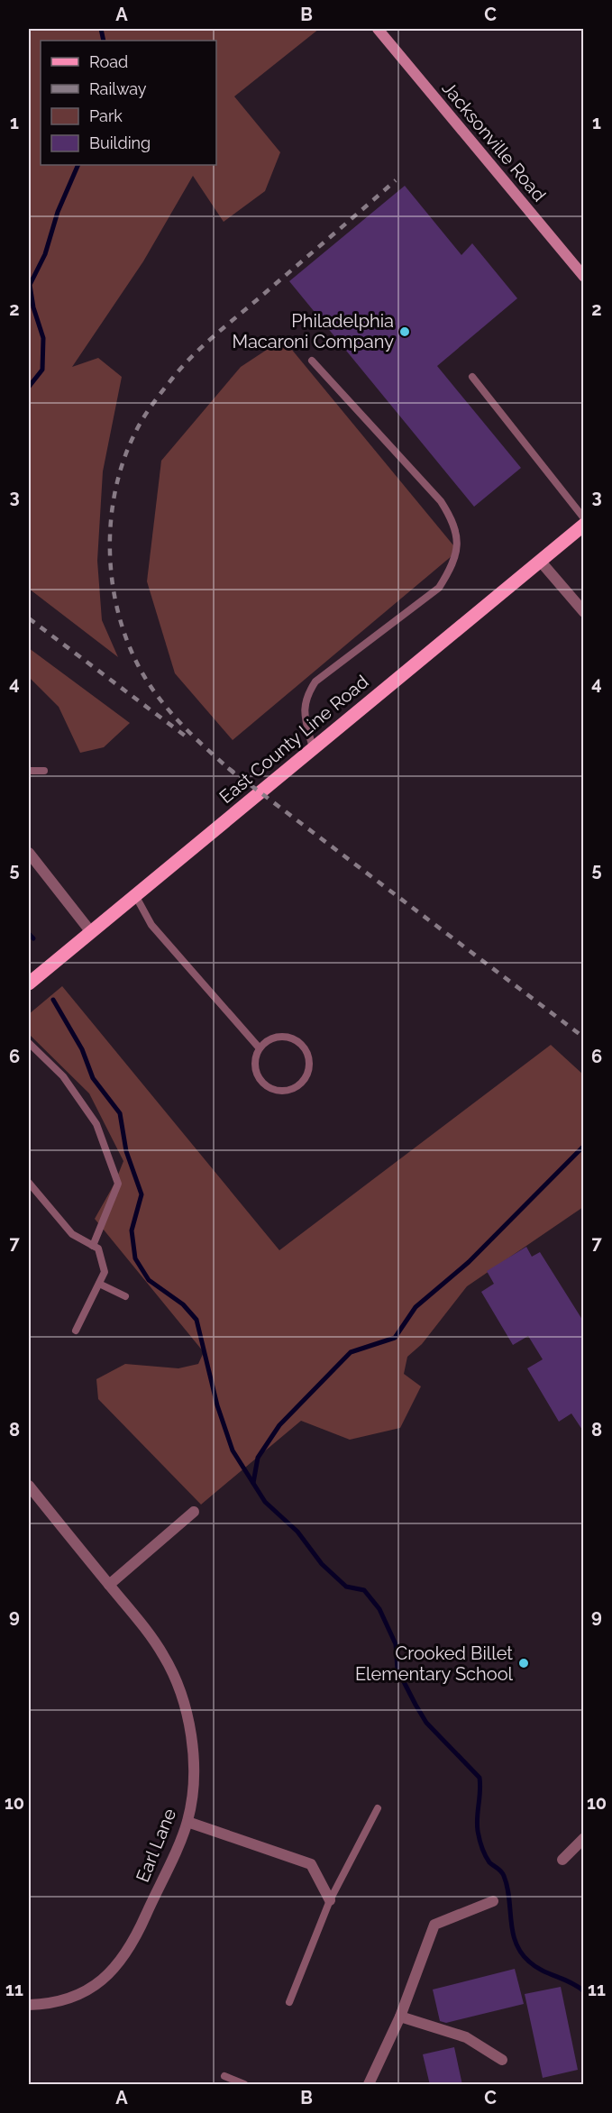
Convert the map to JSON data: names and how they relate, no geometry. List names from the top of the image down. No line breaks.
{"streets":{"main road":["Jacksonville Road","East County Line Road"],"street":["Earl Lane"]},"places":["Philadelphia Macaroni Company","Crooked Billet Elementary School"],"legend":["Road","Railway","Park","Building"],"grid":{"columns":["A","B","C"],"rows":["1","2","3","4","5","6","7","8","9","10","11"]}}
